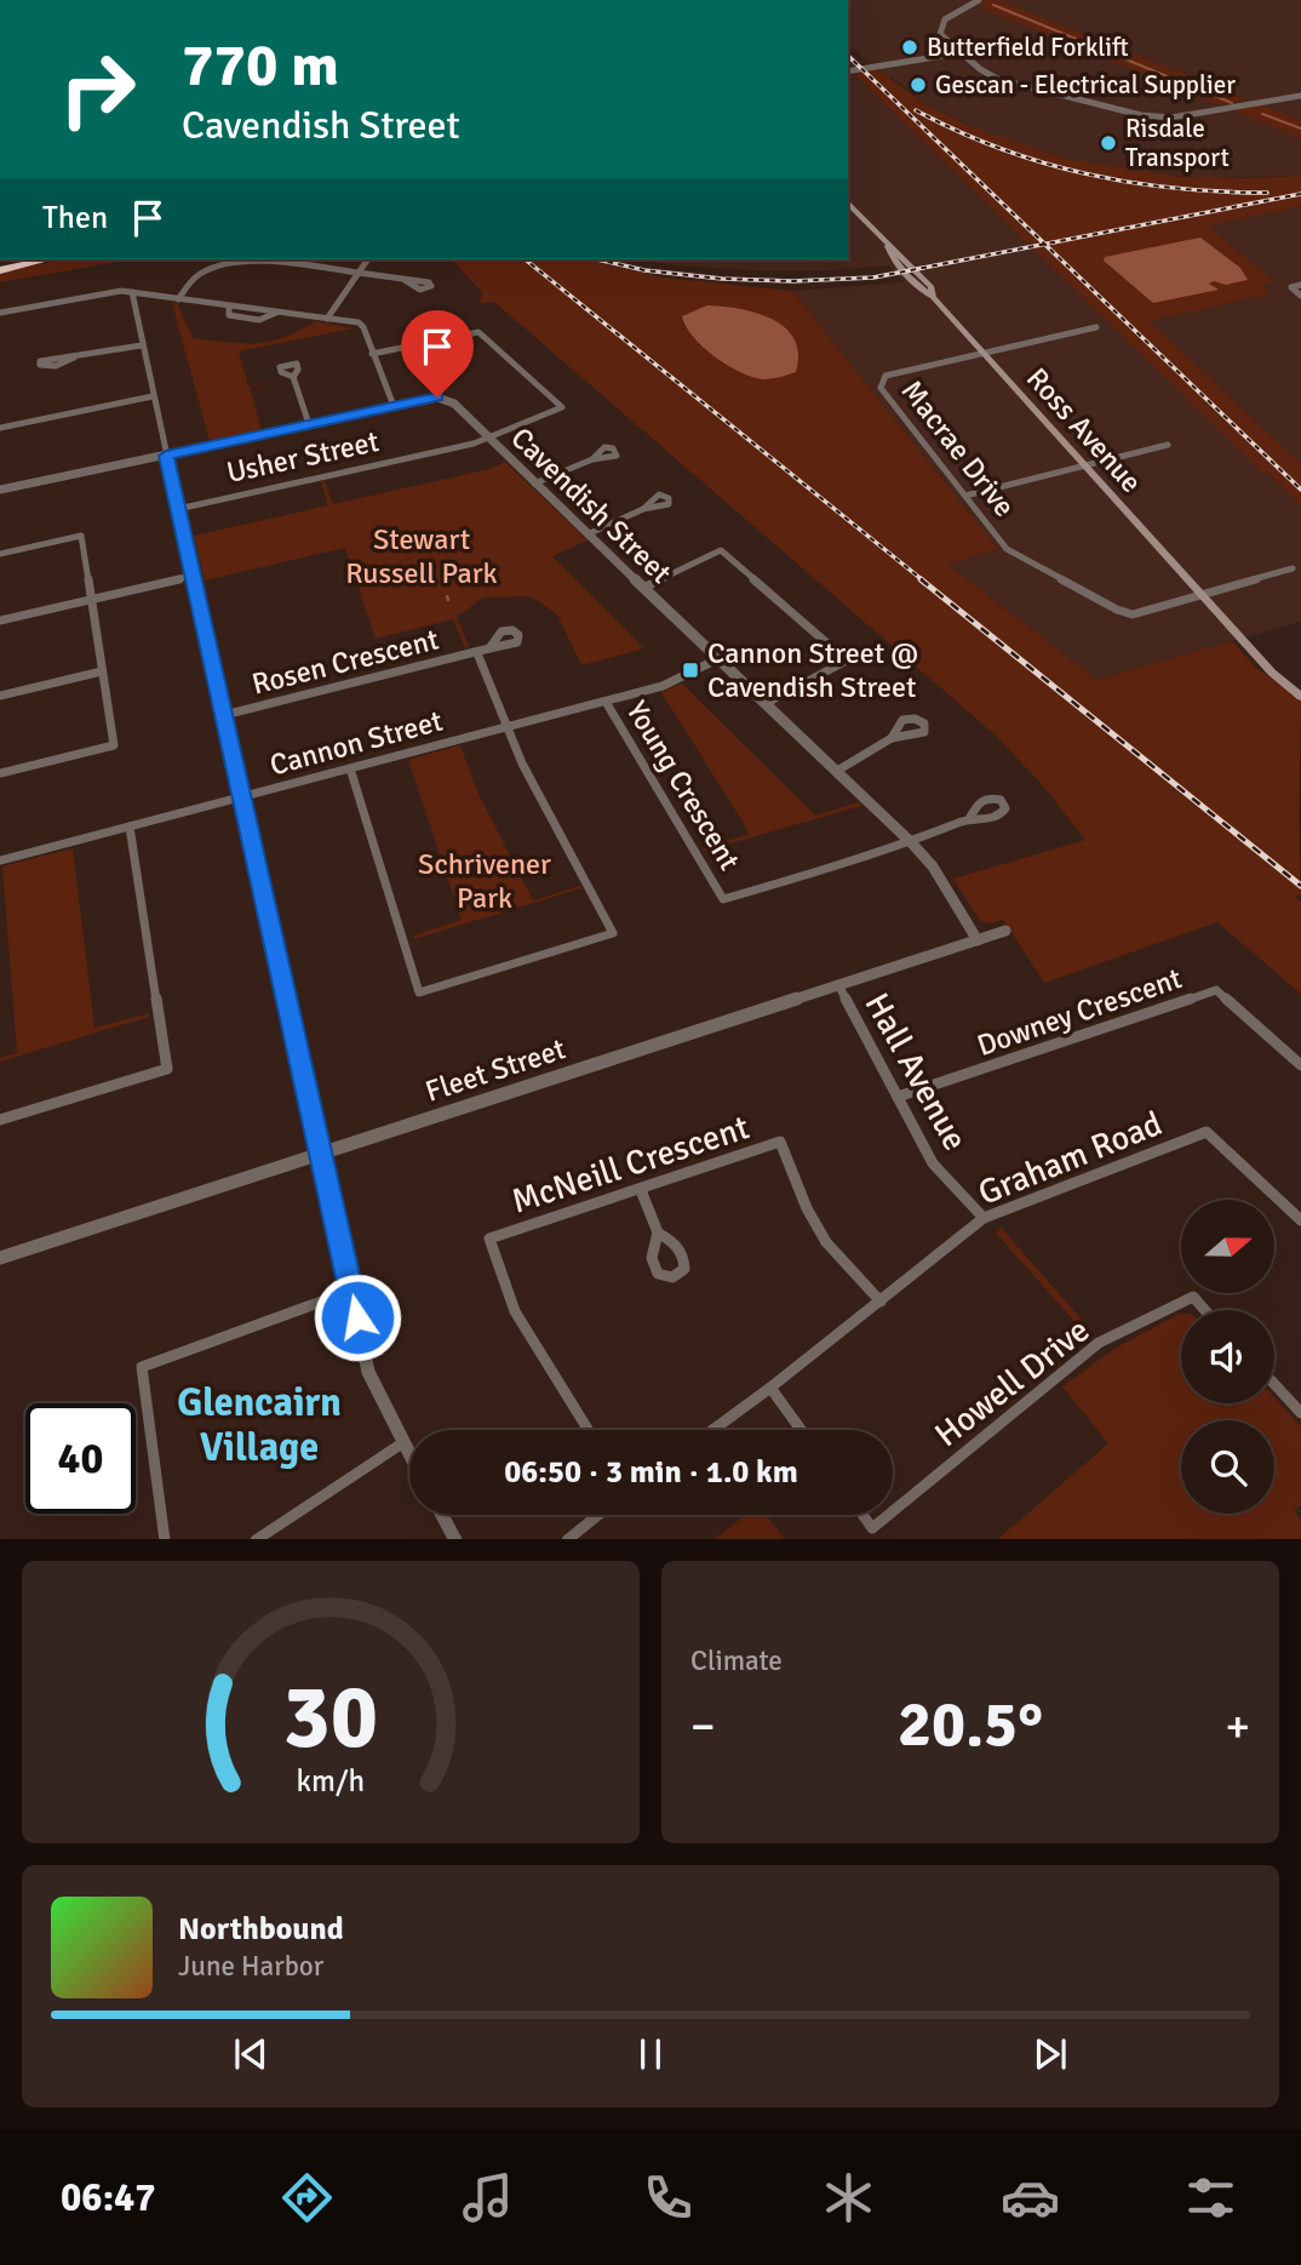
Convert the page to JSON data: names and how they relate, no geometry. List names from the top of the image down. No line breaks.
{"streets":{"main road":["Ross Avenue"],"street":["Macrae Drive","Usher Street","Cavendish Street","Rosen Crescent","Cannon Street","Young Crescent","Downey Crescent","Fleet Street","Hall Avenue","Graham Road","McNeill Crescent","Howell Drive"]},"crossings":[["Ross Avenue","Macrae Drive"],["Usher Street","Cavendish Street"],["Cavendish Street","Cannon Street"],["Cavendish Street","Young Crescent"],["Cavendish Street","Fleet Street"],["Rosen Crescent","Cannon Street"],["Cannon Street","Young Crescent"],["Downey Crescent","Hall Avenue"],["Fleet Street","Hall Avenue"],["Hall Avenue","Graham Road"],["Graham Road","McNeill Crescent"]],"districts":["Glencairn Village"],"parks":["Stewart Russell Park","Schrivener Park"],"places":{"other":["Butterfield Forklift","Gescan - Electrical Supplier","Risdale Transport"],"transit":["Cannon Street @ Cavendish Street"]},"north":"right","page":{"turn":["770 m","Cavendish Street"],"then":"Then","limit":"40","trip":"06:50 · 3 min · 1.0 km","tile":"Climate","heat":["−","20.5°","+"],"song":["Northbound","June Harbor"],"tabs":"06:47","gauge":["30","km/h"]}}
